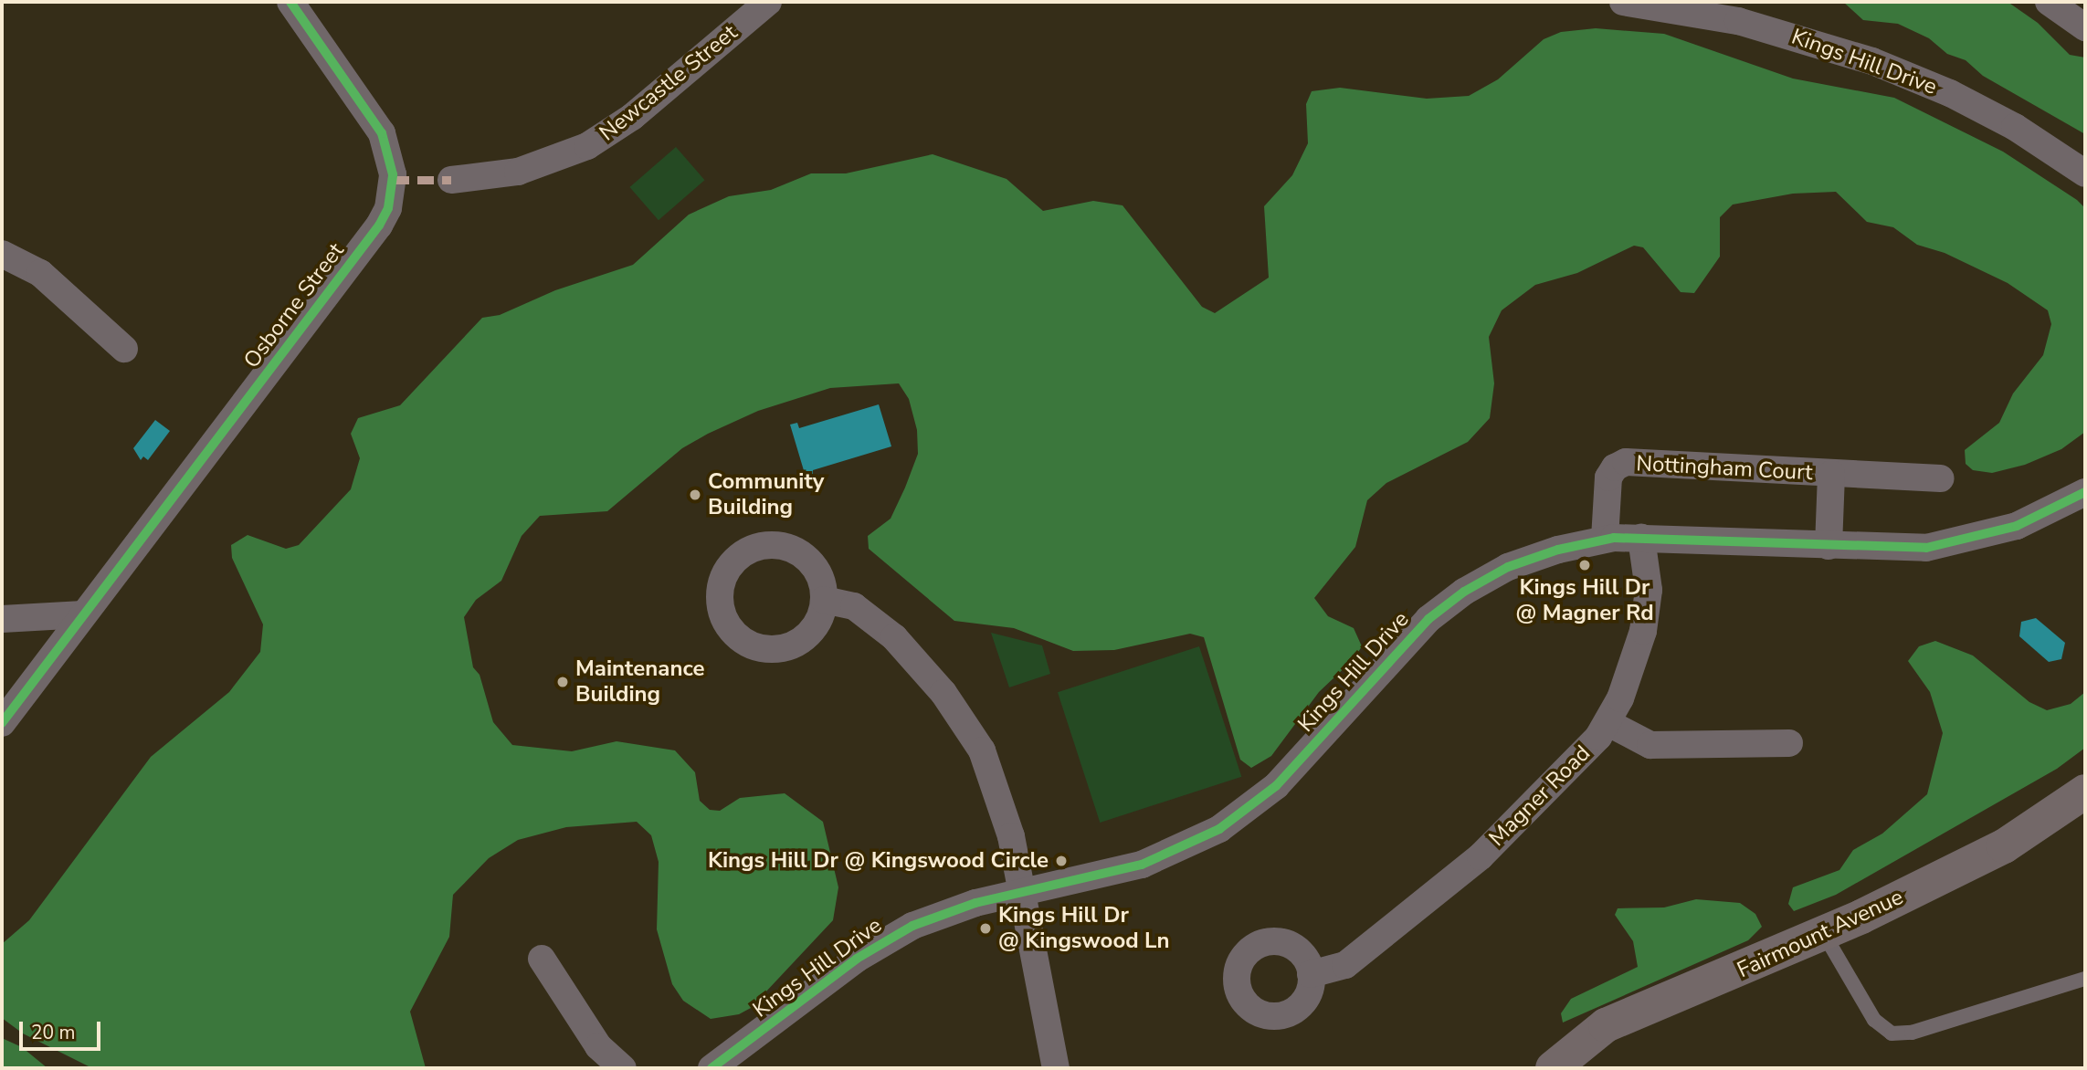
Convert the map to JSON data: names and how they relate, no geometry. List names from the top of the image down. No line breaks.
{"streets":{"street":["Kings Hill Drive","Newcastle Street","Osborne Street","Nottingham Court","Magner Road","Fairmount Avenue"]},"crossings":[["Kings Hill Drive","Nottingham Court"],["Kings Hill Drive","Magner Road"]],"places":["Community Building","Kings Hill Dr @ Magner Rd","Maintenance Building","Kings Hill Dr @ Kingswood Circle","Kings Hill Dr @ Kingswood Ln"],"scale_bar":"20 m"}
